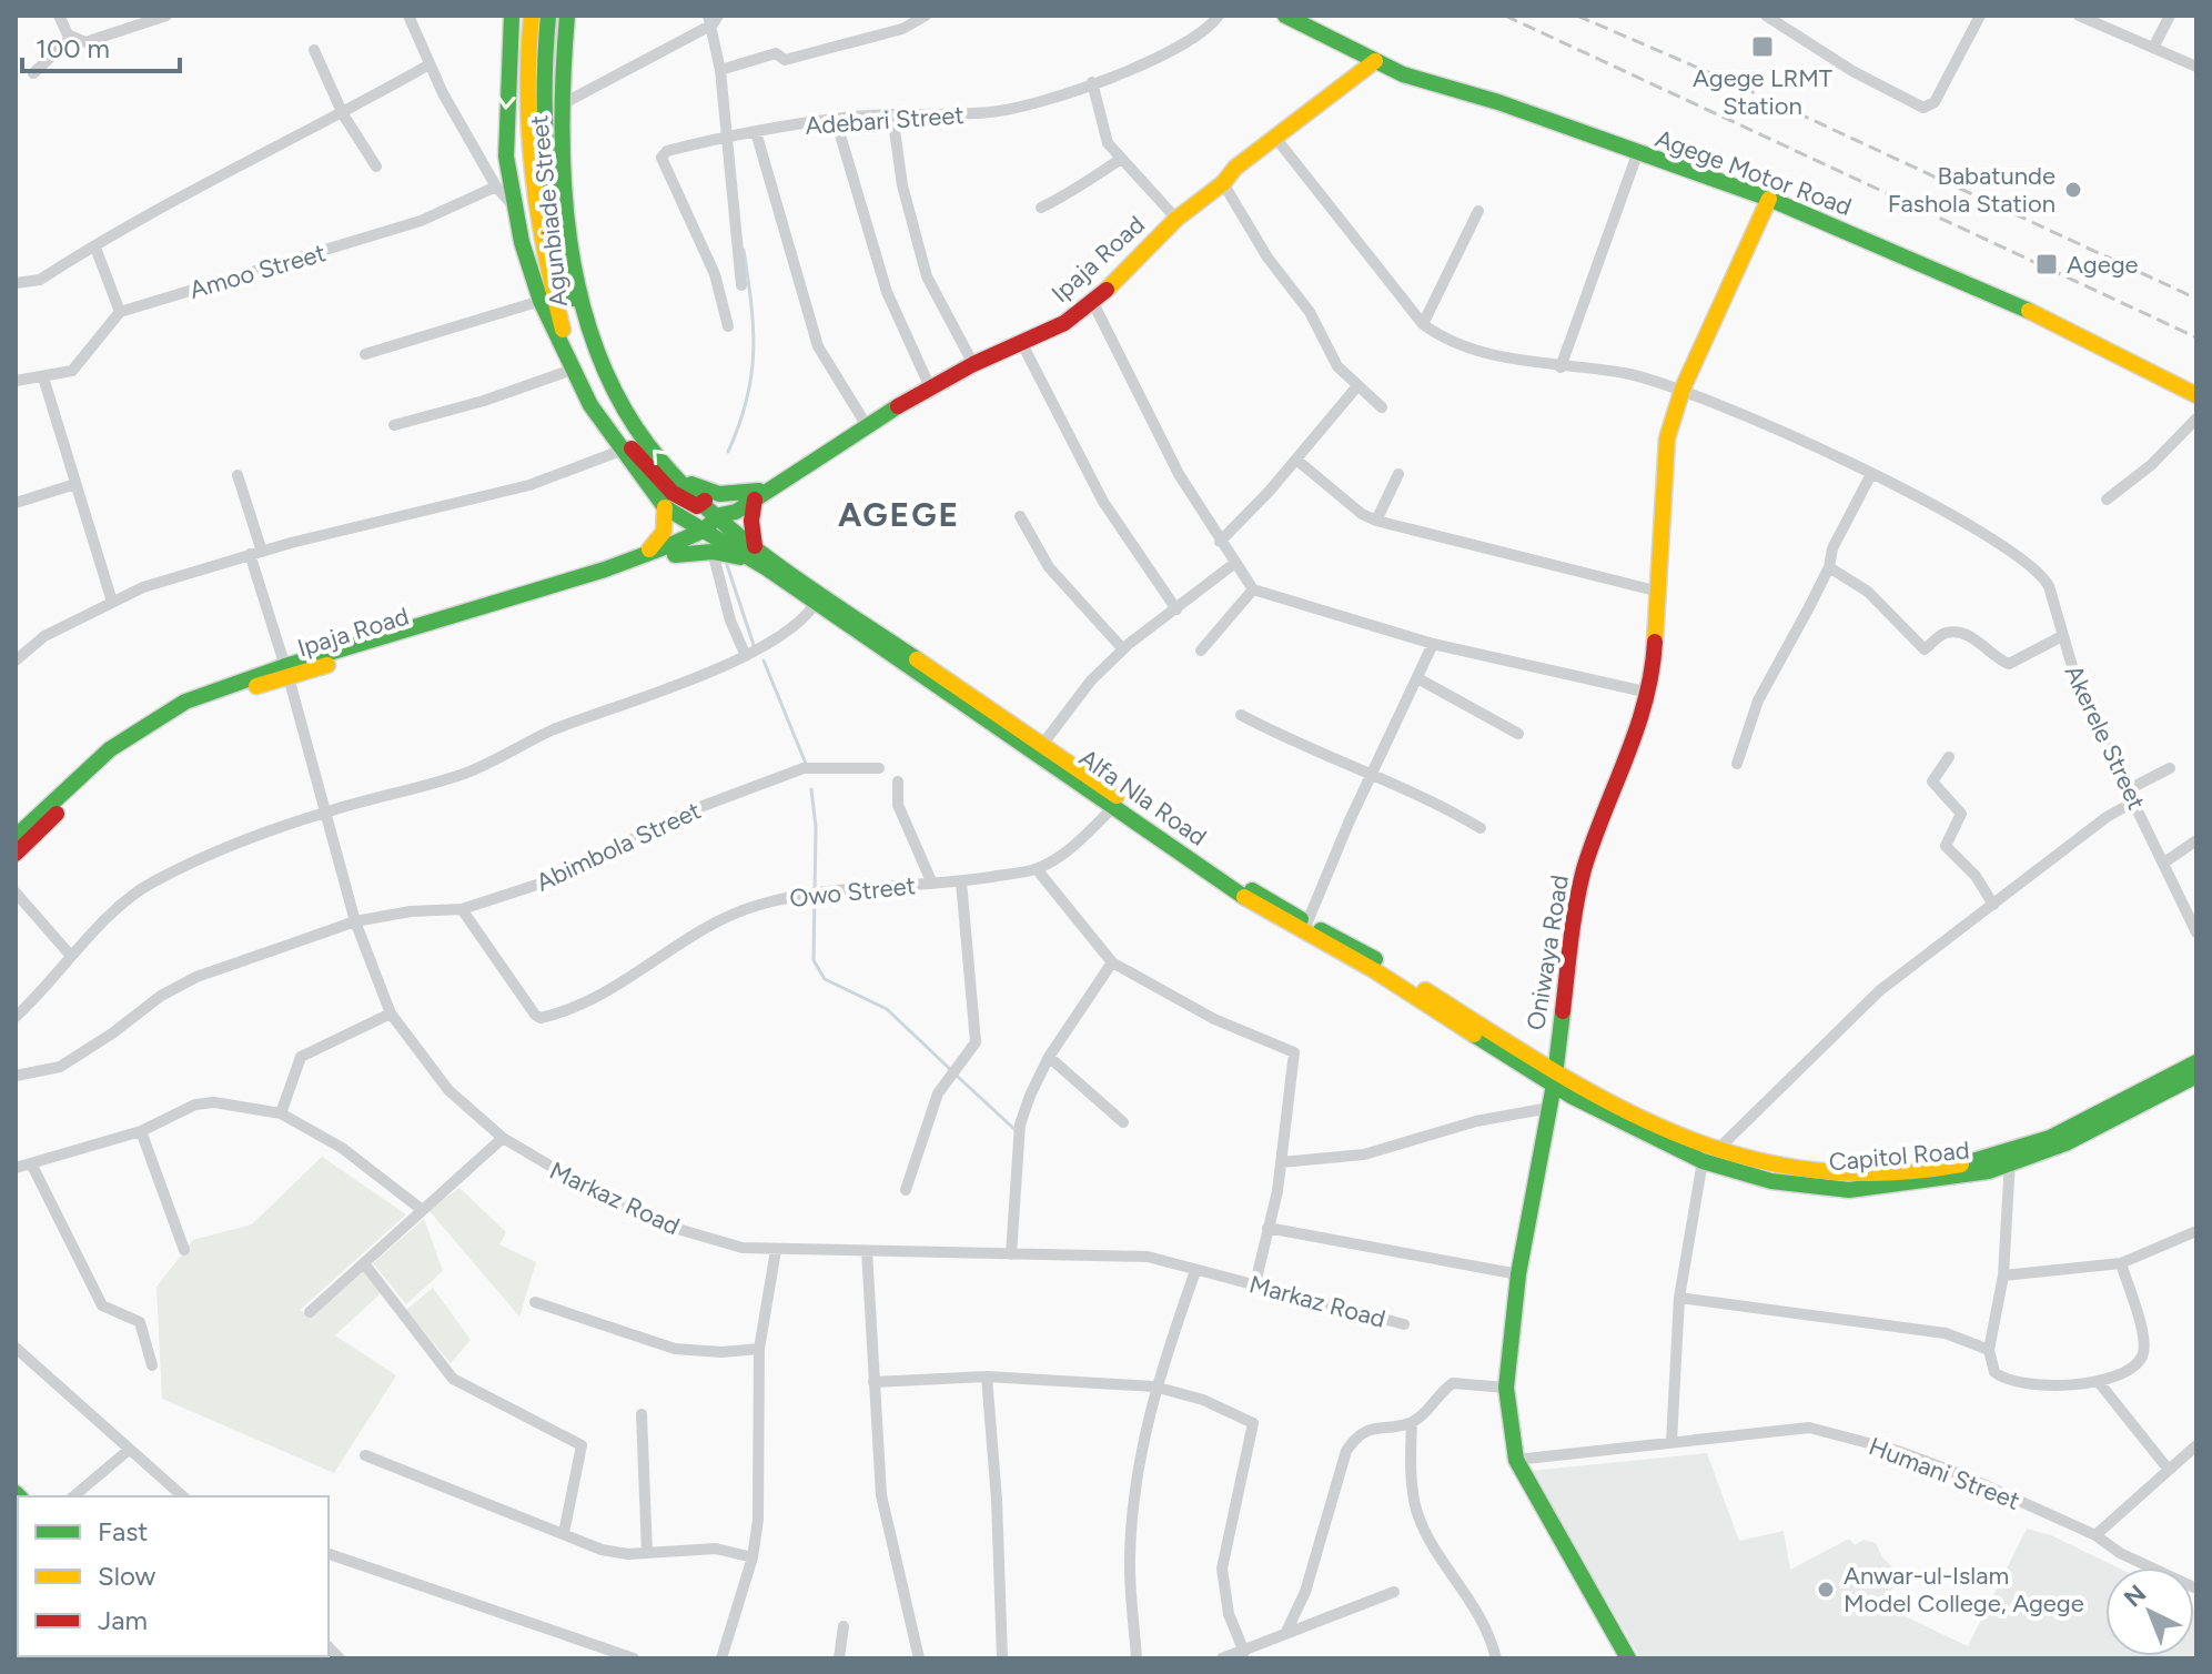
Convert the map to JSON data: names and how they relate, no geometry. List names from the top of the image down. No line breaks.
{"streets":{"main road":["Agege Motor Road","Agunbiade Street","Ipaja Road","Alfa Nla Road","Oniwaya Road","Capitol Road"],"street":["Adebari Street","Amoo Street","Akerele Street","Abimbola Street","Owo Street","Markaz Road","Humani Street"]},"crossings":[["Agege Motor Road","Ipaja Road"],["Agege Motor Road","Oniwaya Road"],["Agunbiade Street","Ipaja Road"],["Agunbiade Street","Alfa Nla Road"],["Ipaja Road","Alfa Nla Road"],["Ipaja Road","Markaz Road"],["Akerele Street","Oniwaya Road"],["Alfa Nla Road","Owo Street"],["Alfa Nla Road","Oniwaya Road"],["Alfa Nla Road","Capitol Road"],["Abimbola Street","Owo Street"],["Abimbola Street","Markaz Road"],["Oniwaya Road","Capitol Road"],["Oniwaya Road","Humani Street"]],"districts":["AGEGE"],"places":{"transit":["Agege LRMT Station","Agege"],"other":["Babatunde Fashola Station","Anwar-ul-Islam Model College, Agege"]},"legend":["Fast","Slow","Jam"],"scale_bar":"100 m","north":"top left"}
